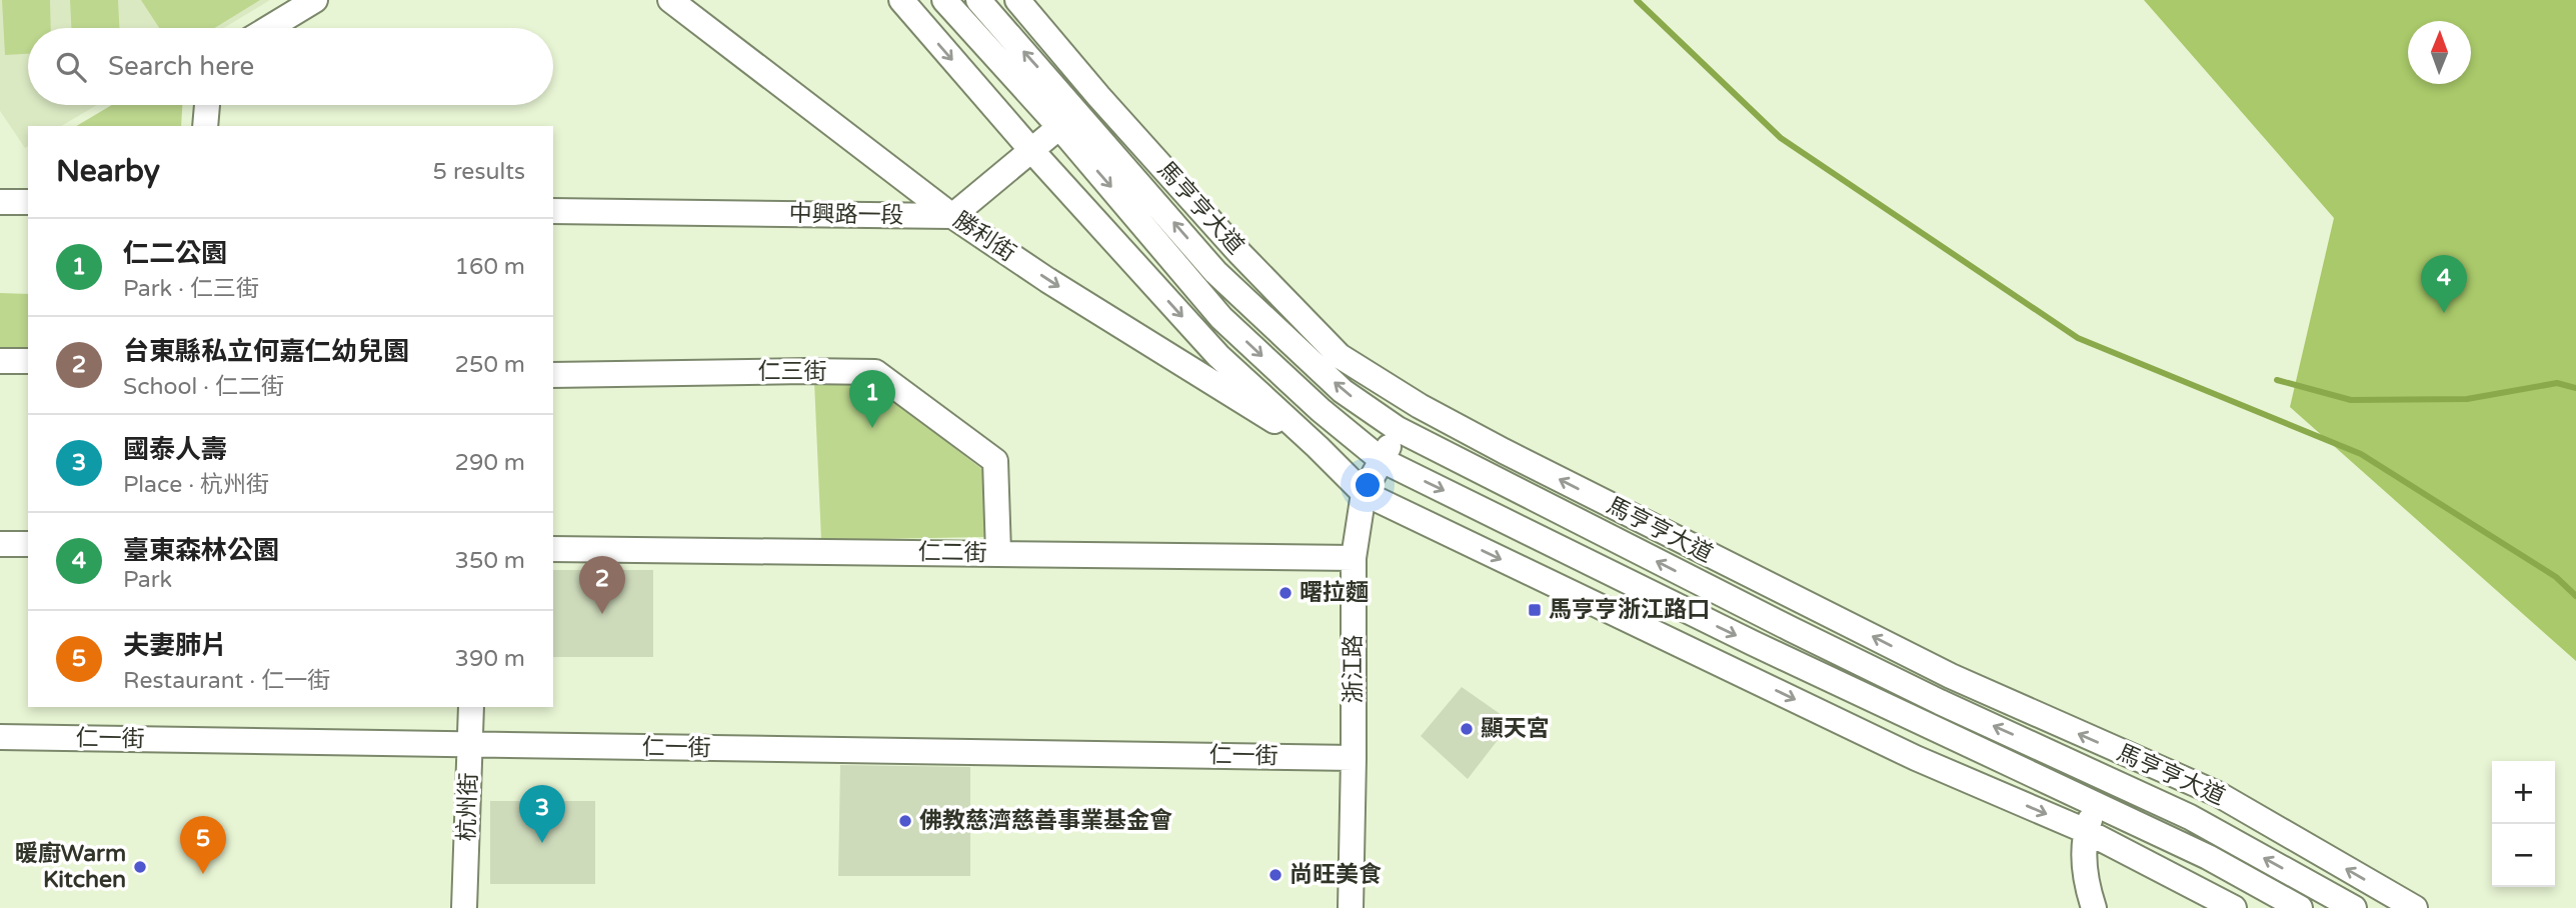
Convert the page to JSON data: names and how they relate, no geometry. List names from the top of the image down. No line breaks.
{"streets":{"street":["馬亨亨大道","中興路一段","勝利街","仁三街","仁二街","浙江路","仁一街","杭州街"]},"crossings":[["馬亨亨大道","浙江路"],["中興路一段","勝利街"],["仁三街","仁二街"],["仁二街","浙江路"],["浙江路","仁一街"],["仁一街","杭州街"]],"places":{"other":["曙拉麵","顯天宮","佛教慈濟慈善事業基金會","暖廚Warm Kitchen","尚旺美食"],"transit":["馬亨亨浙江路口"]},"north":"top","page":{"search":"Search here","heading":["Nearby","5 results"],"list":[{"mark":"1","name":"仁二公園","note":"Park · 仁三街","value":"160 m"},{"mark":"2","name":"台東縣私立何嘉仁幼兒園","note":"School · 仁二街","value":"250 m"},{"mark":"3","name":"國泰人壽","note":"Place · 杭州街","value":"290 m"},{"mark":"4","name":"臺東森林公園","note":"Park","value":"350 m"},{"mark":"5","name":"夫妻肺片","note":"Restaurant · 仁一街","value":"390 m"}],"pins":["4","1","2","3","5"],"map_buttons":["+","−"]}}
